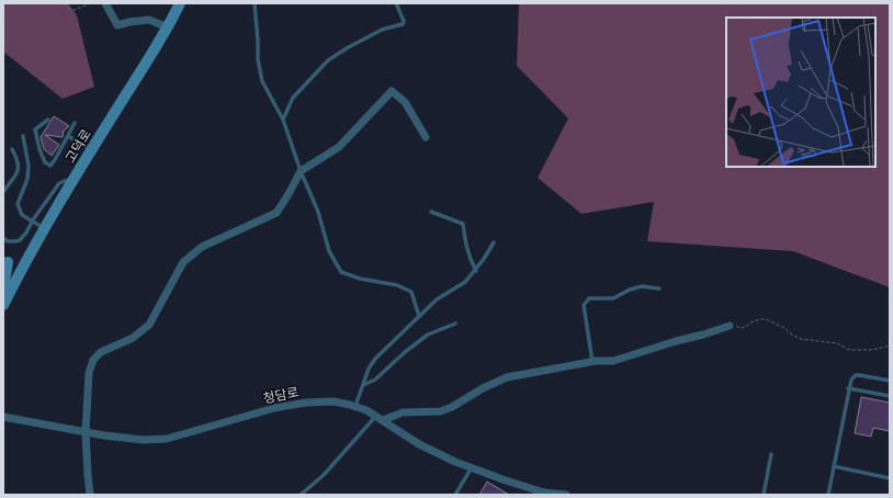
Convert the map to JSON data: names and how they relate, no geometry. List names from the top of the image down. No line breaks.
{"streets":{"main road":["고덕로"],"street":["청담로"]}}
